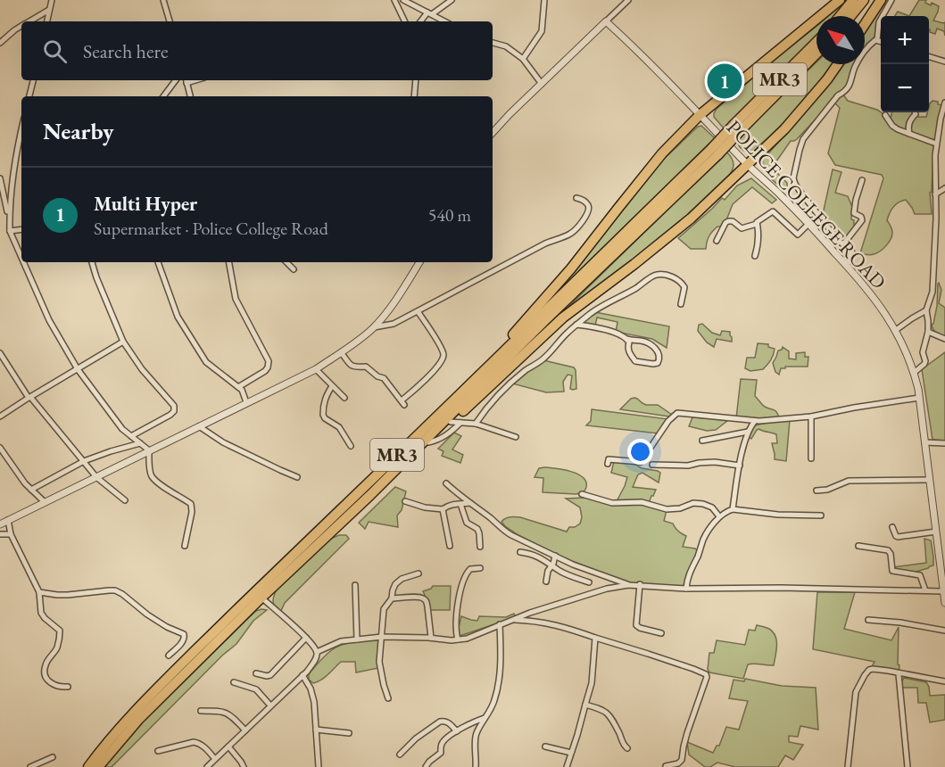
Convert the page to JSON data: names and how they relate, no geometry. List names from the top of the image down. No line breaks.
{"streets":{"highway":["MR3"],"street":["POLICE COLLEGE ROAD"]},"north":"top left","page":{"map_buttons":["+","−"],"search":"Search here","pins":"1","heading":"Nearby","list":[{"mark":"1","name":"Multi Hyper","note":"Supermarket · Police College Road","value":"540 m"}]}}
